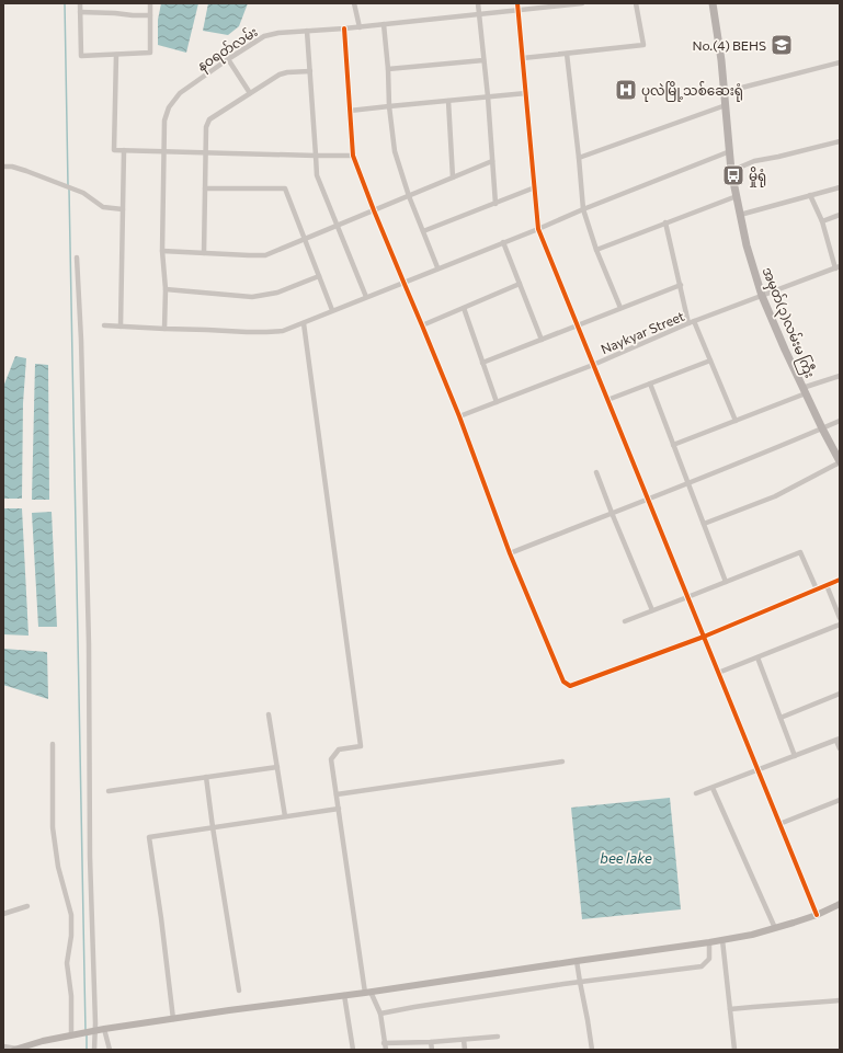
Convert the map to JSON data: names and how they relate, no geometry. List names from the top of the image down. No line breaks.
{"streets":{"main road":["အမှတ်(၃)လမ်းမ ကြီး"],"street":["နဝရတ်လမ်း","Naykyar Street"]},"crossings":[["အမှတ်(၃)လမ်းမ ကြီး","Naykyar Street"]],"water":["bee lake"],"places":{"school or university":["No.(4) BEHS"],"hospital":["ပုလဲမြို့သစ်ဆေးရုံ"],"bus stop":["မှိုရုံ"]}}
